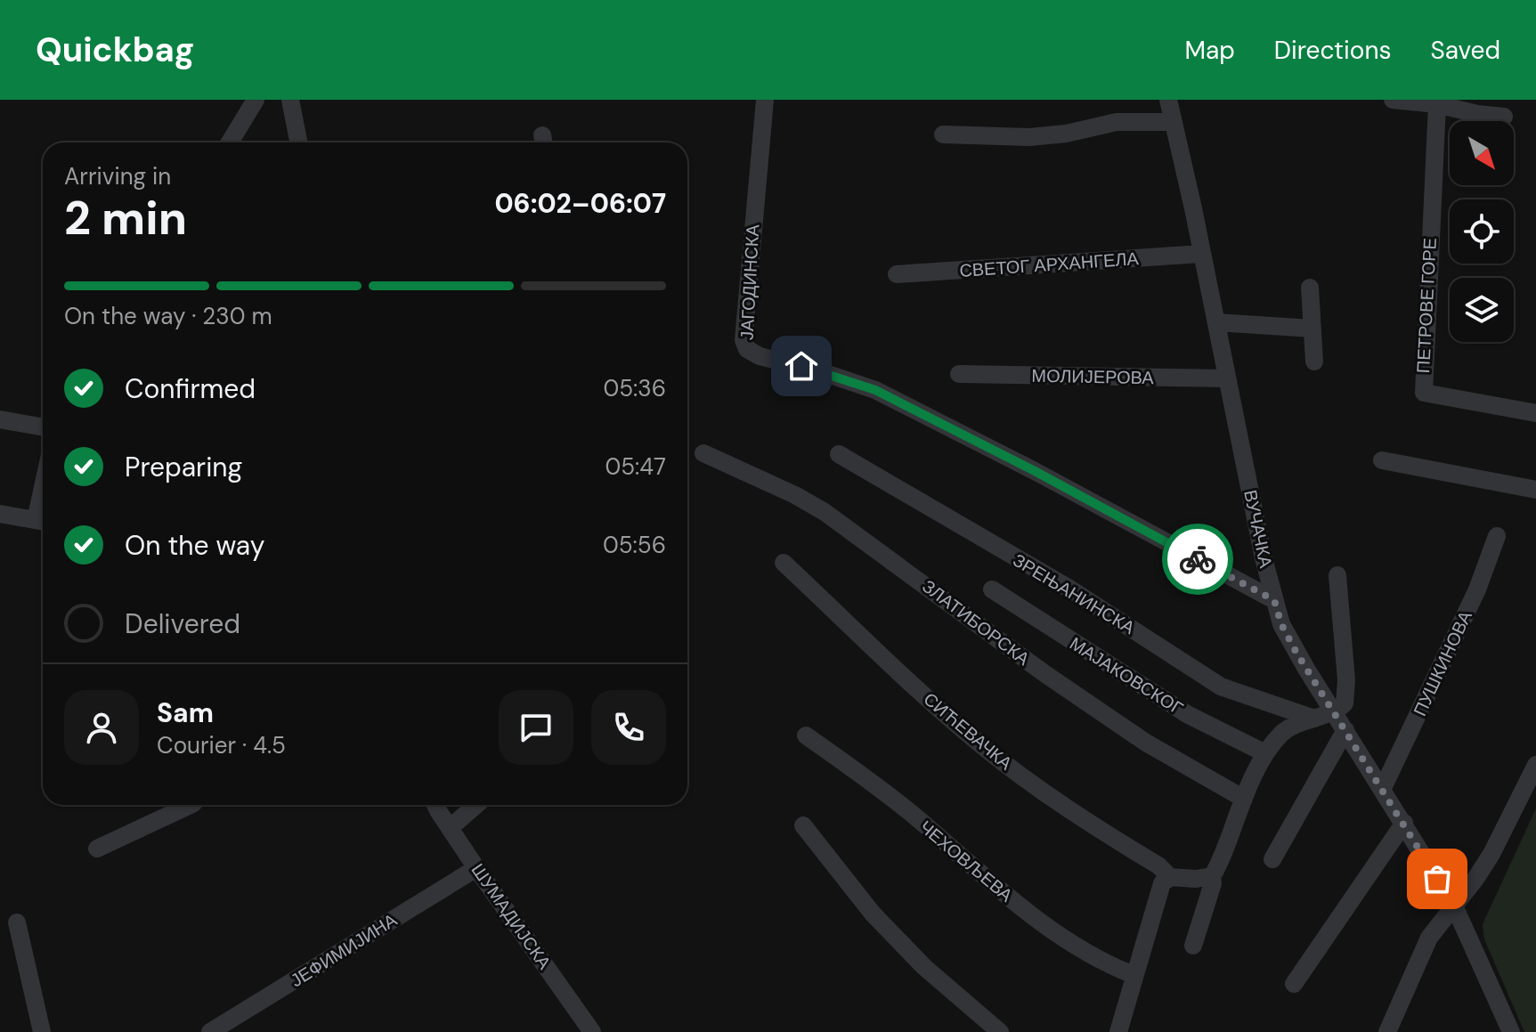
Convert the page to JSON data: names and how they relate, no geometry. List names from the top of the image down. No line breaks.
{"streets":{"street":["СВЕТОГ АРХАНГЕЛА","ЈАГОДИНСКА","ПЕТРОВЕ ГОРЕ","МОЛИЈЕРОВА","ВУЧАЧКА","ЗРЕЊАНИНСКА","ЗЛАТИБОРСКА","ПУШКИНОВА","МАЈАКОВСКОГ","СИЋЕВАЧКА","ЧЕХОВЉЕВА","ШУМАДИЈСКА","ЈЕФИМИЈИНА"]},"crossings":[["СВЕТОГ АРХАНГЕЛА","ВУЧАЧКА"],["ЈАГОДИНСКА","ВУЧАЧКА"],["МОЛИЈЕРОВА","ВУЧАЧКА"],["ВУЧАЧКА","ПУШКИНОВА"],["ШУМАДИЈСКА","ЈЕФИМИЈИНА"]],"north":"bottom right","page":{"header":"Quickbag","nav":["Map","Directions","Saved"],"heading":["2 min","Arriving in","06:02–06:07"],"panel":["Sam","Courier · 4.5"],"bar":"On the way · 230 m","list":[["Confirmed","05:36"],["Preparing","05:47"],["On the way","05:56"],"Delivered"]}}
